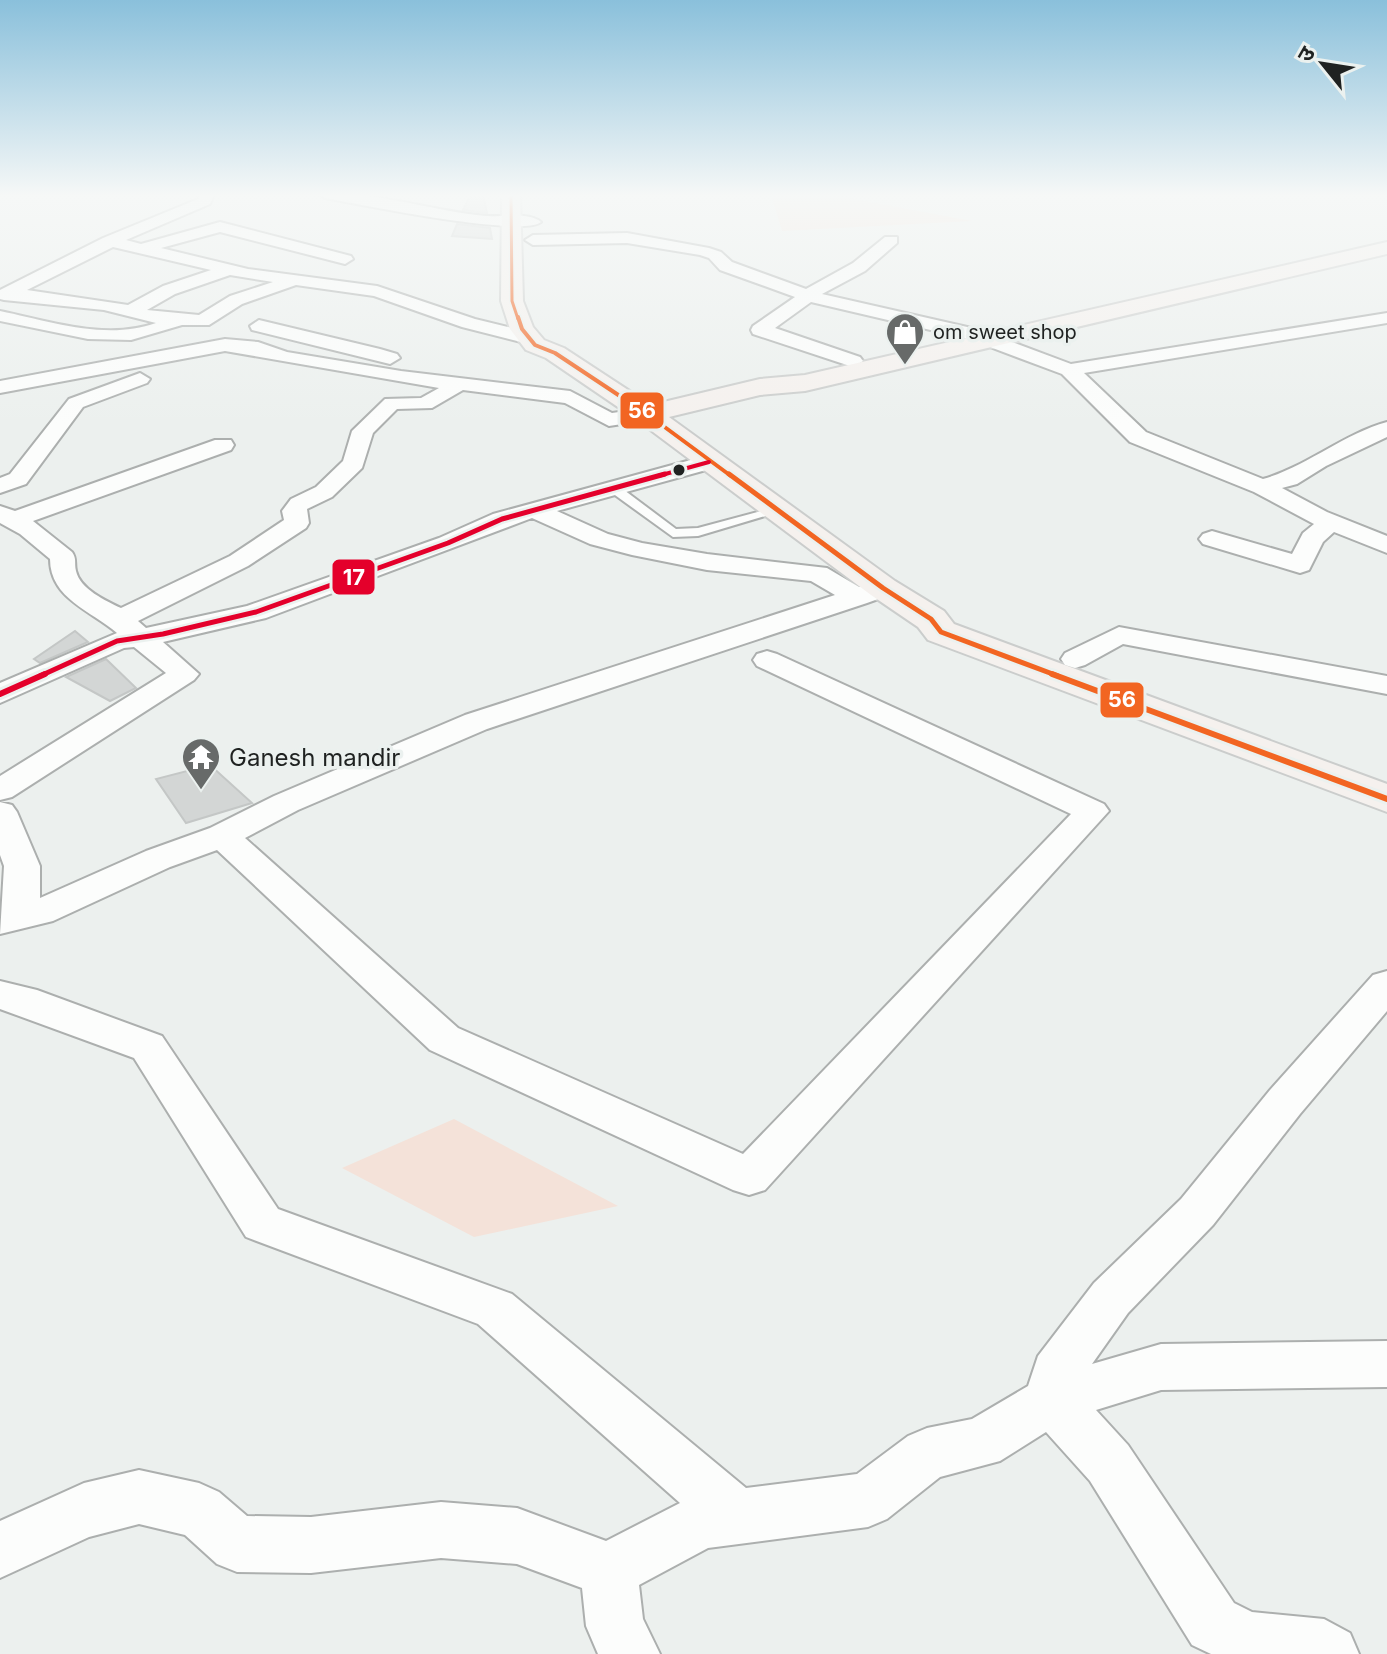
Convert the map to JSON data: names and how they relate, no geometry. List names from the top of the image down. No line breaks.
{"places":{"shop":["om sweet shop"],"temple":["Ganesh mandir"]},"lines":["transit line 56","transit line 17"],"north":"top left"}
